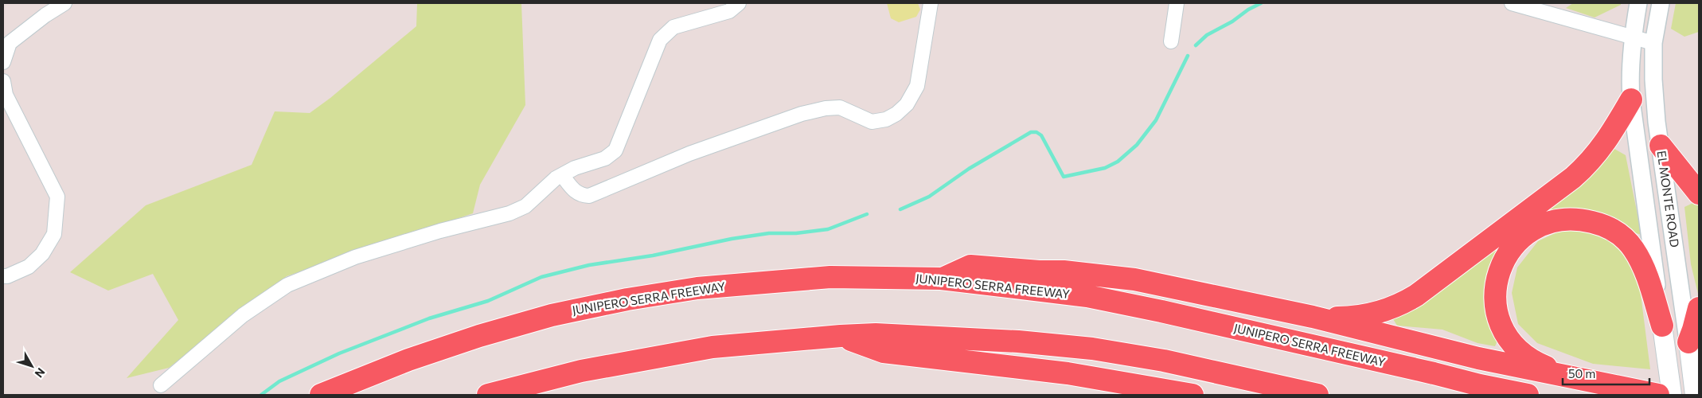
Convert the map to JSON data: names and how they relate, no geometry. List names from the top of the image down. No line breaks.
{"streets":{"highway":["JUNIPERO SERRA FREEWAY"],"main road":["EL MONTE ROAD"]},"scale_bar":"50 m","north":"bottom right"}
